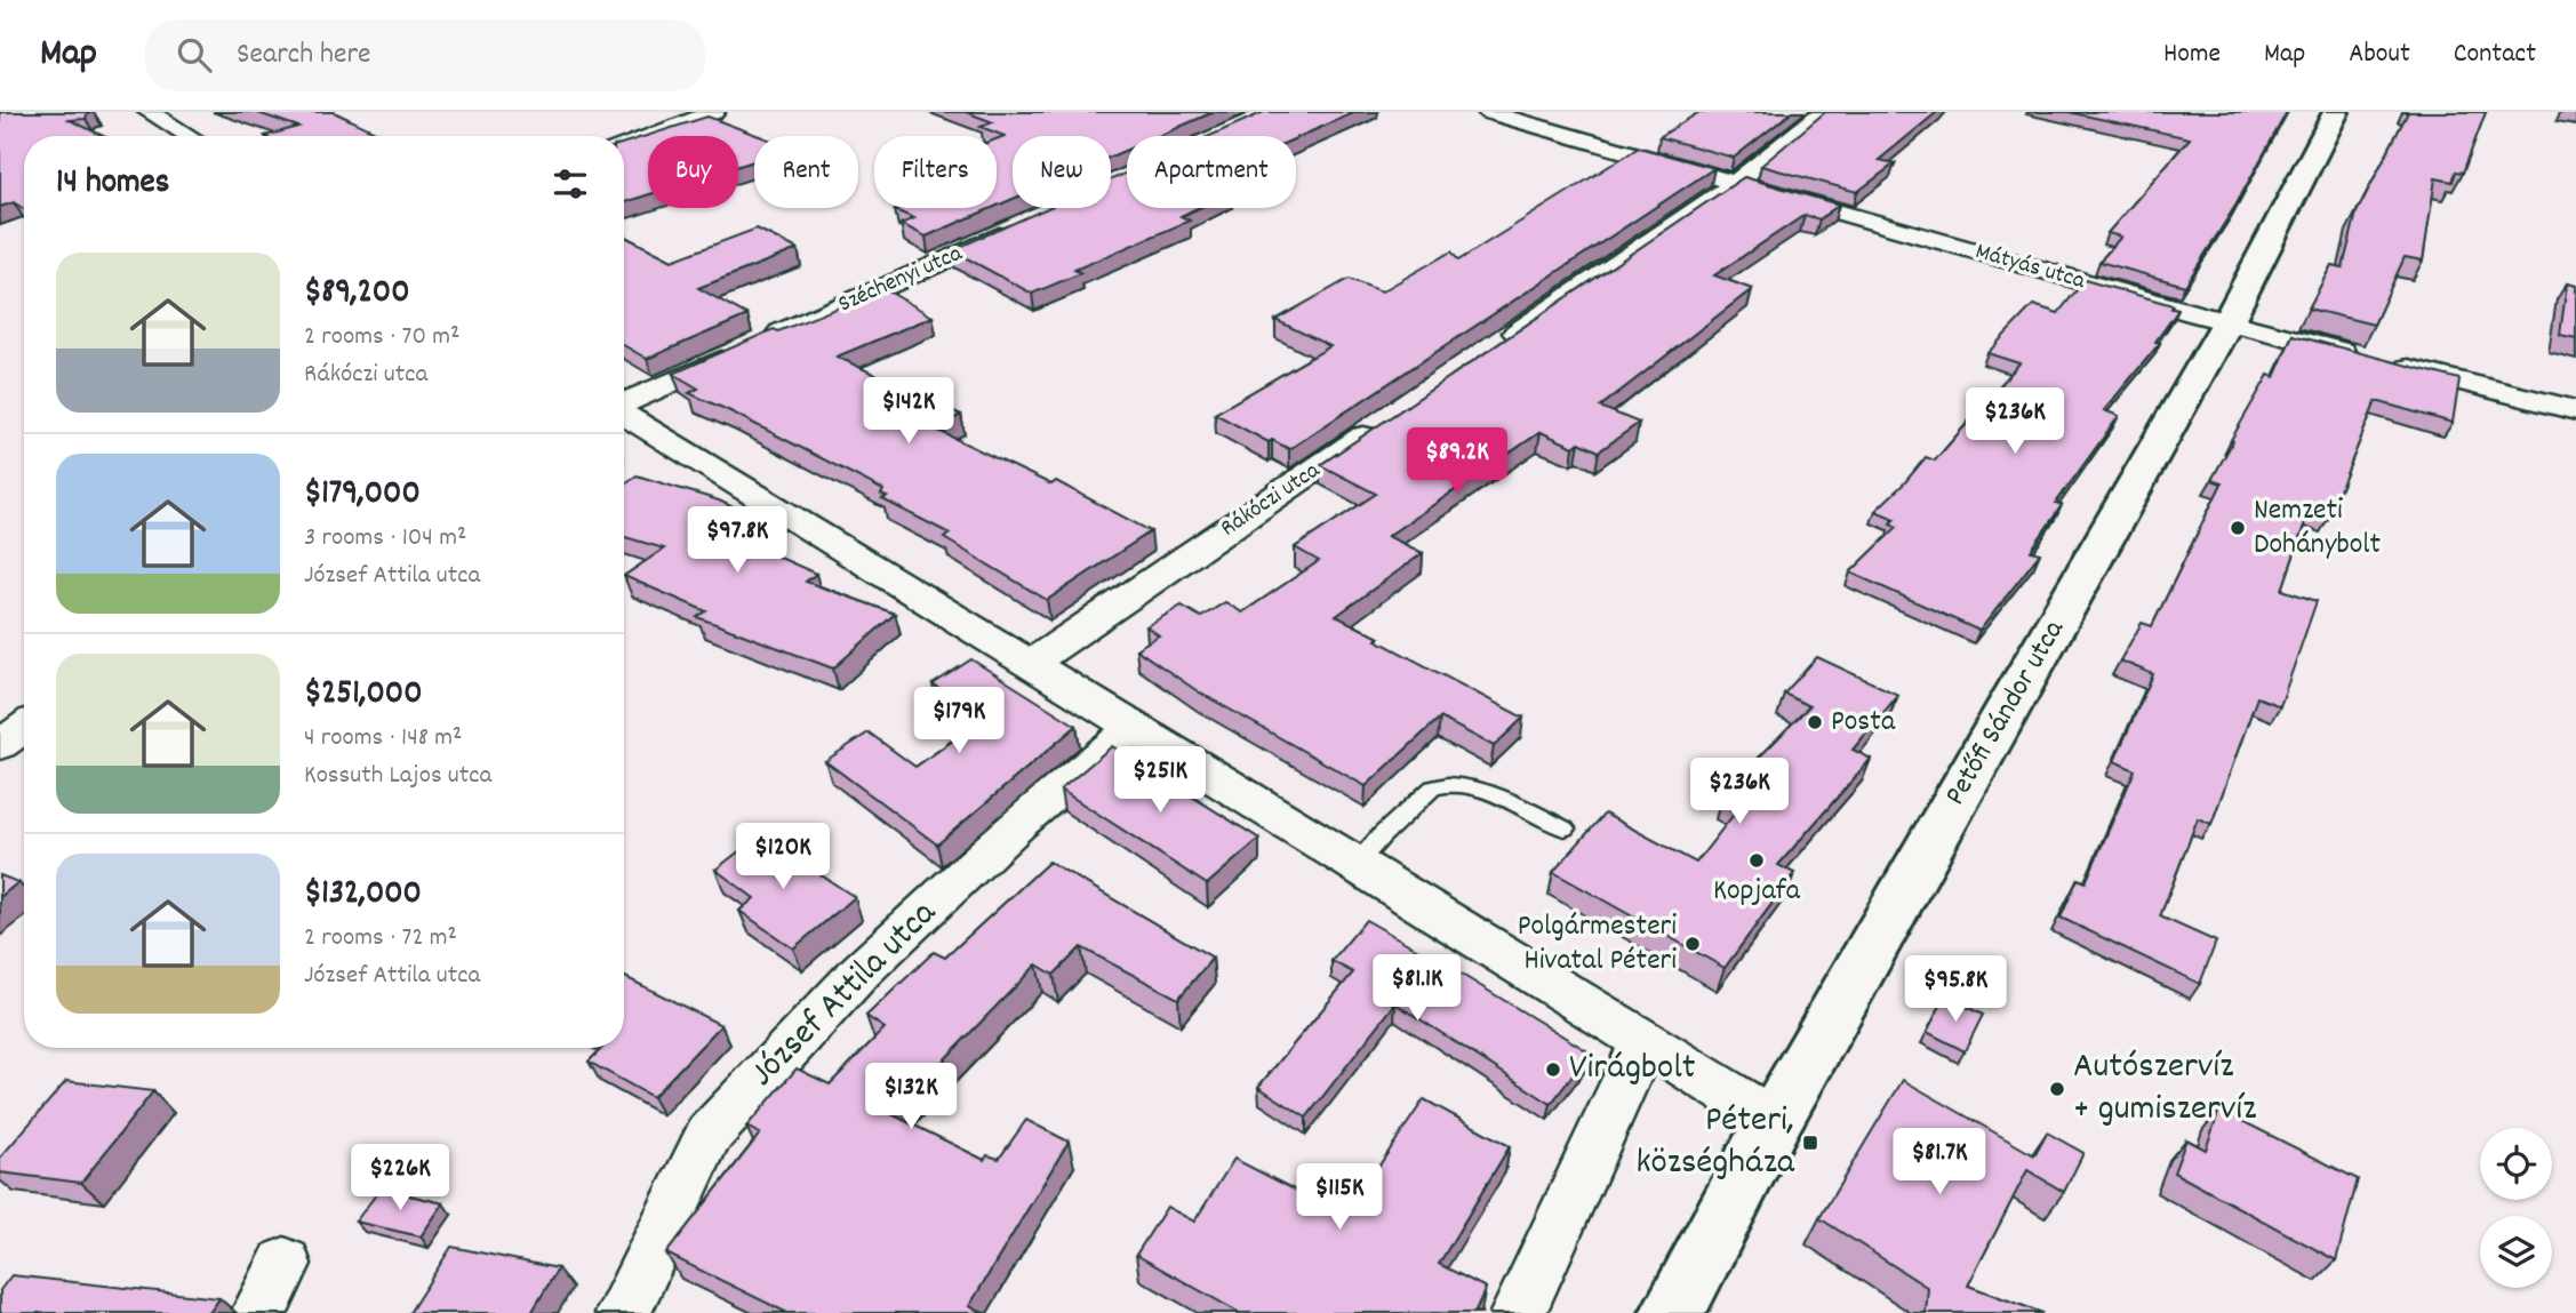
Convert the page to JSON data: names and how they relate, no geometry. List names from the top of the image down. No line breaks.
{"streets":{"main road":["Petőfi Sándor utca"],"street":["Mátyás utca","Széchenyi utca","Rákóczi utca","József Attila utca"]},"crossings":[["Mátyás utca","Petőfi Sándor utca"]],"places":{"other":["Nemzeti Dohánybolt","Posta","Kopjafa","Polgármesteri Hivatal Péteri","Virágbolt","Autószervíz + gumiszervíz"],"transit":["Péteri, községháza"]},"page":{"header":"Map","search":"Search here","nav":["Home","Map","About","Contact"],"chip":["Buy","Rent","Filters","New","Apartment"],"heading":"14 homes","list":[{"name":"$89,200","note":"2 rooms · 70 m² · Rákóczi utca"},{"name":"$179,000","note":"3 rooms · 104 m² · József Attila utca"},{"name":"$251,000","note":"4 rooms · 148 m² · Kossuth Lajos utca"},{"name":"$132,000","note":"2 rooms · 72 m² · József Attila utca"}],"price":["$142K","$236K","$89.2K","$97.8K","$179K","$251K","$236K","$120K","$81.1K","$95.8K","$132K","$81.7K","$226K","$115K"]}}
